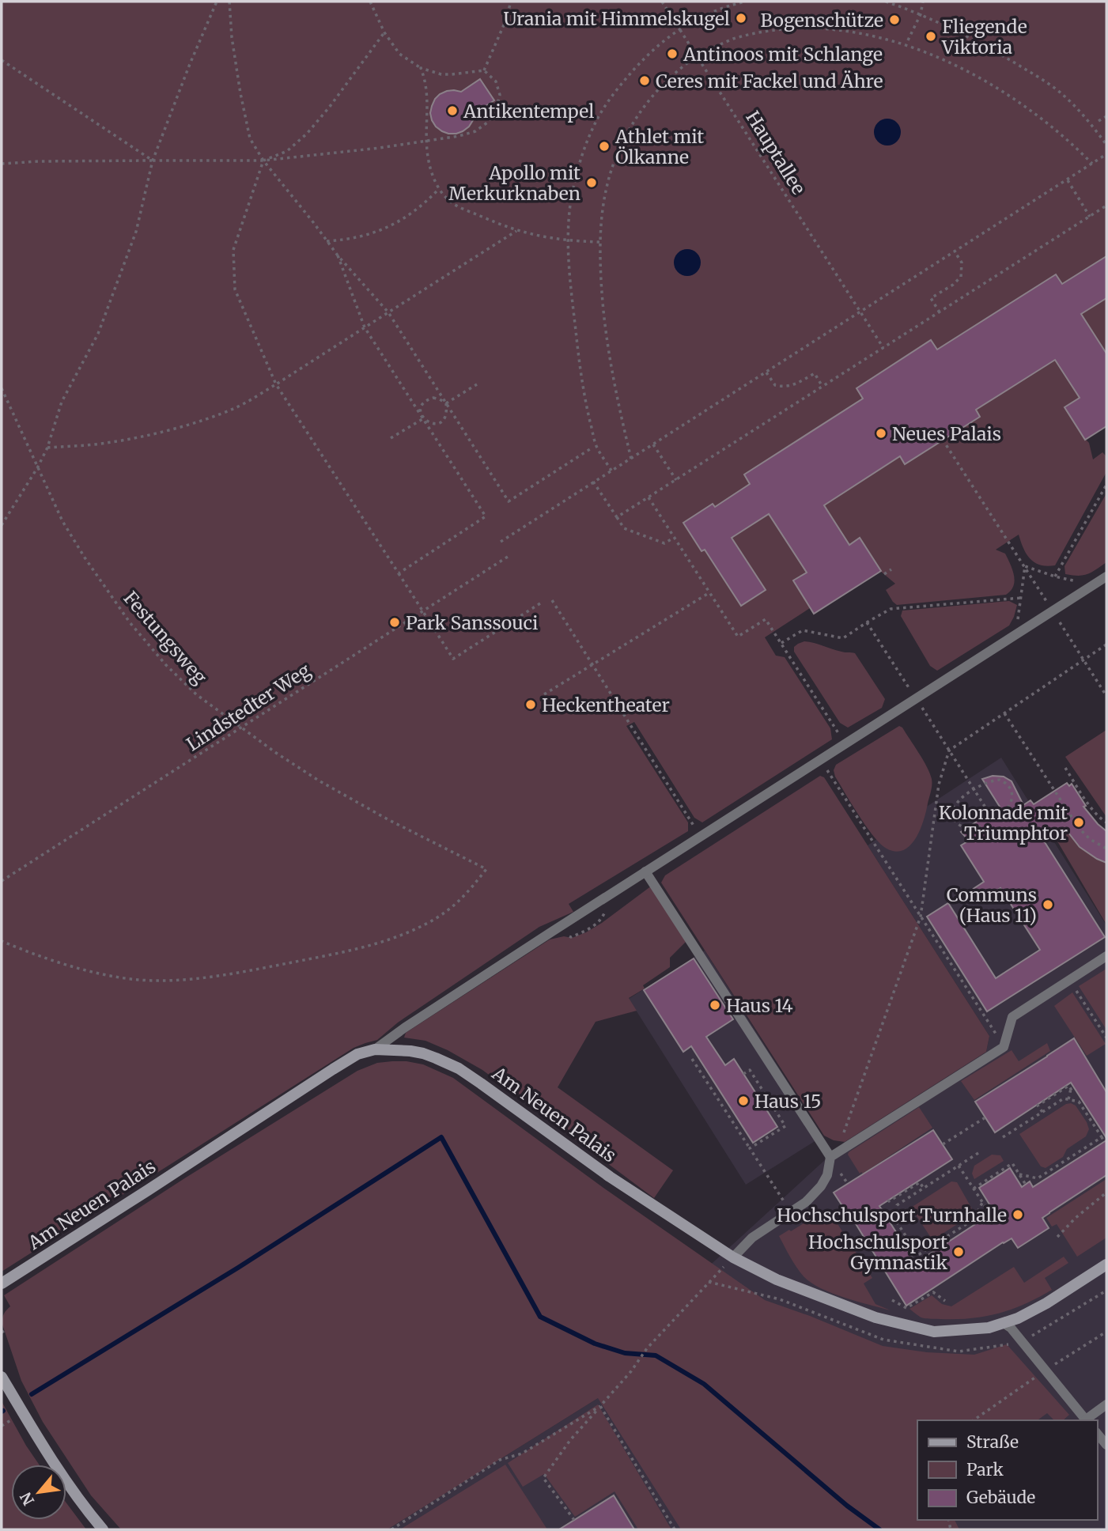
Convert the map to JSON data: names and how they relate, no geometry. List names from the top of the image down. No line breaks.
{"streets":{"street":["Am Neuen Palais"],"path":["Hauptallee","Festungsweg","Lindstedter Weg"]},"crossings":[["Festungsweg","Lindstedter Weg"]],"places":["Urania mit Himmelskugel","Bogenschütze","Fliegende Viktoria","Antinoos mit Schlange","Ceres mit Fackel und Ähre","Antikentempel","Athlet mit Ölkanne","Apollo mit Merkurknaben","Neues Palais","Park Sanssouci","Heckentheater","Kolonnade mit Triumphtor","Communs (Haus 11)","Haus 14","Haus 15","Hochschulsport Turnhalle","Hochschulsport Gymnastik"],"legend":["Straße","Park","Gebäude"],"north":"bottom left"}
